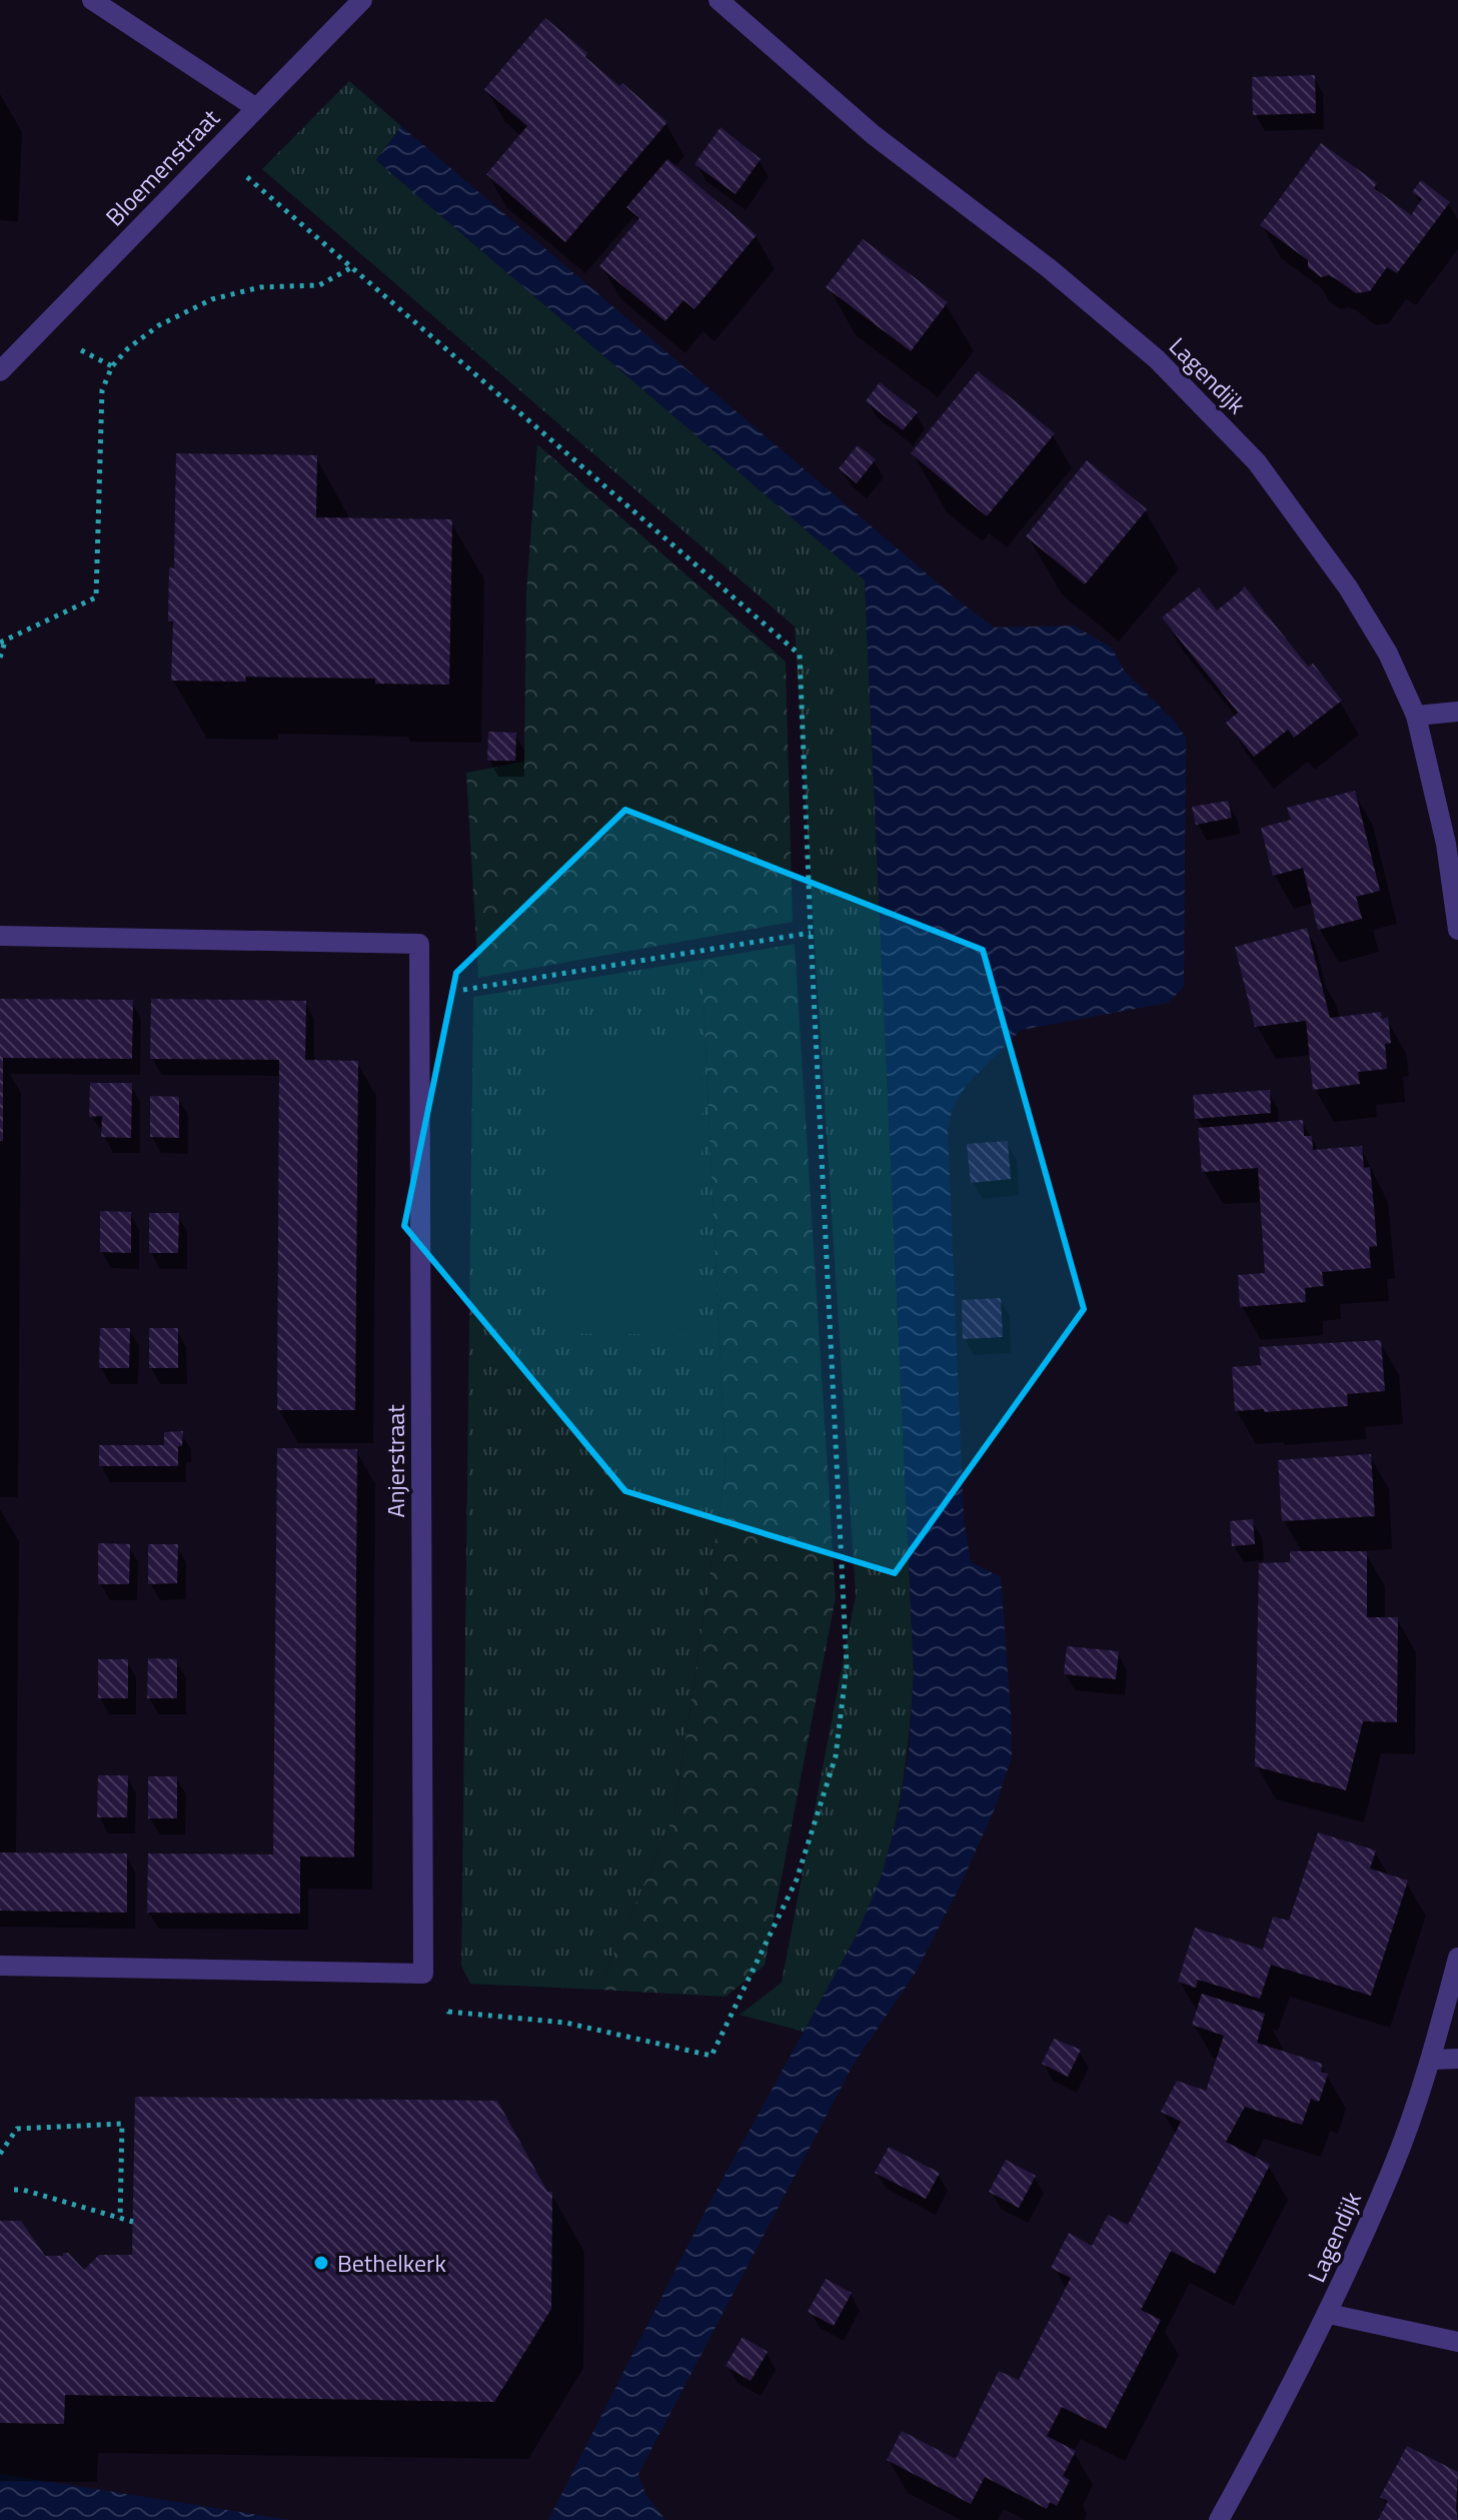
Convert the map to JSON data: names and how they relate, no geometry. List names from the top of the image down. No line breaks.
{"streets":{"street":["Bloemenstraat","Lagendijk","Anjerstraat"]},"places":["Bethelkerk"]}
